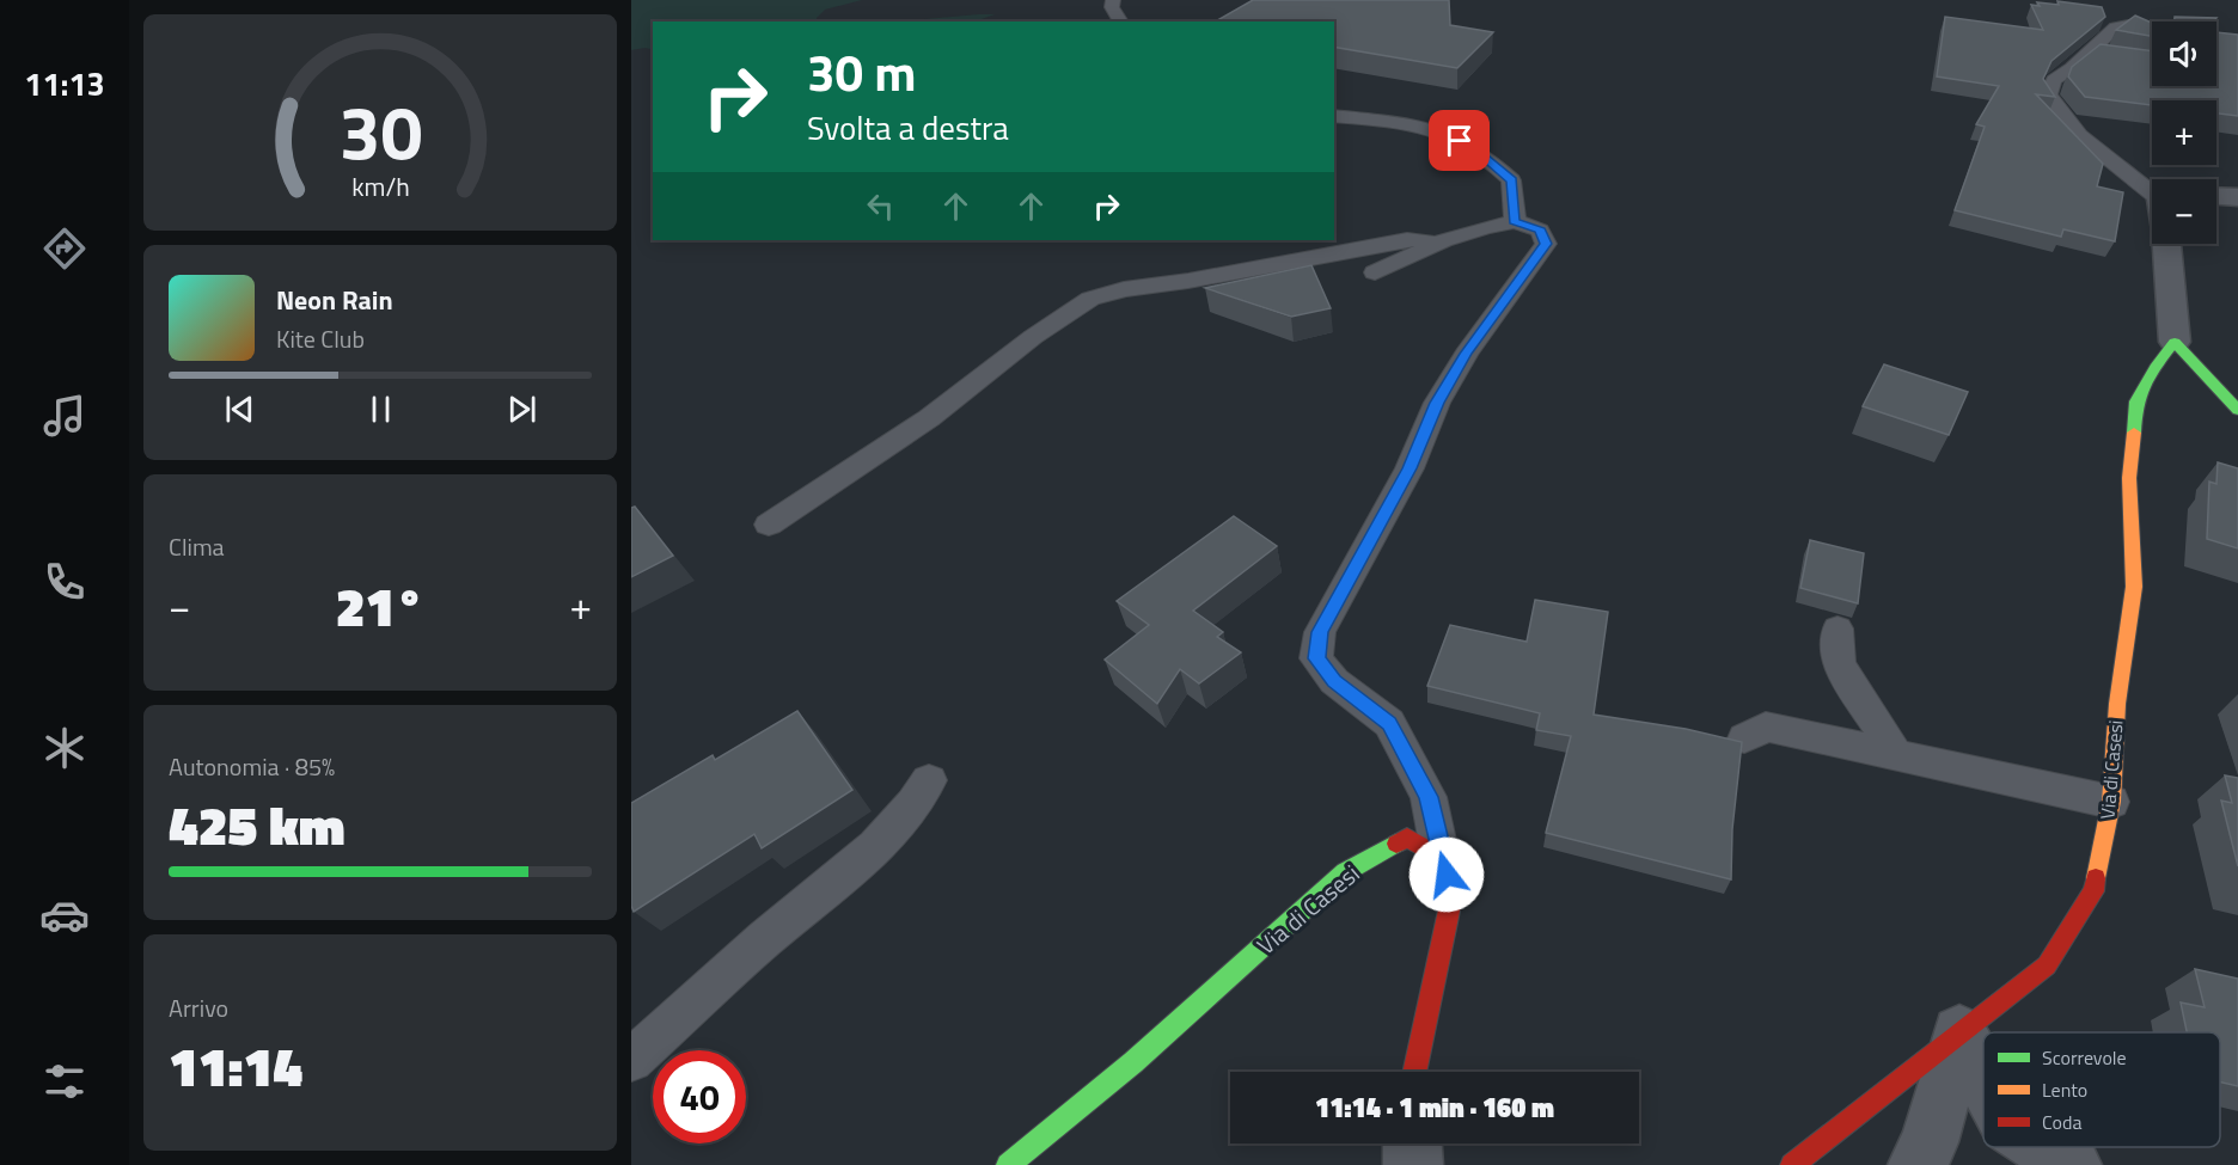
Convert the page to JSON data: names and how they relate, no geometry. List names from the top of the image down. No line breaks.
{"streets":{"street":["Via di Casesi"]},"legend":["Scorrevole","Lento","Coda"],"page":{"tabs":"11:13","map_buttons":["+","−"],"turn":["30 m","Svolta a destra"],"song":["Neon Rain","Kite Club"],"tile":["Clima",["Autonomia · 85%","425 km"],["Arrivo","11:14"]],"heat":["−","21°","+"],"limit":"40","trip":"11:14 · 1 min · 160 m","gauge":["30","km/h"]}}
